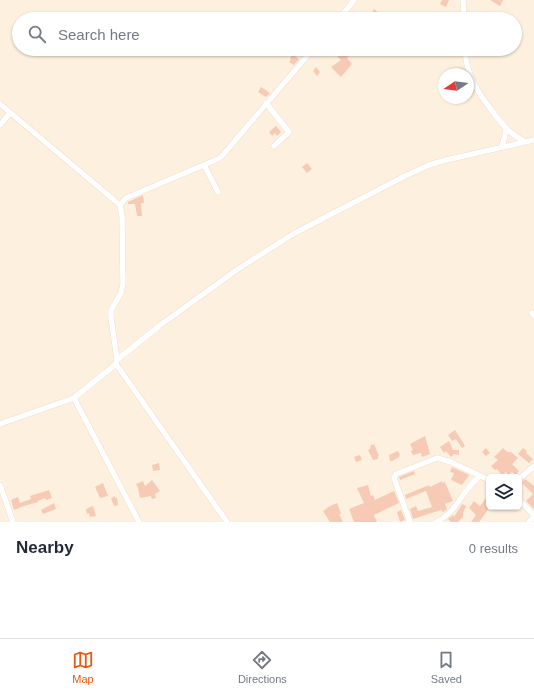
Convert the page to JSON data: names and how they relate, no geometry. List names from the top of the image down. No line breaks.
{"north":"left","page":{"search":"Search here","heading":["Nearby","0 results"],"nav":["Map","Directions","Saved"]}}
